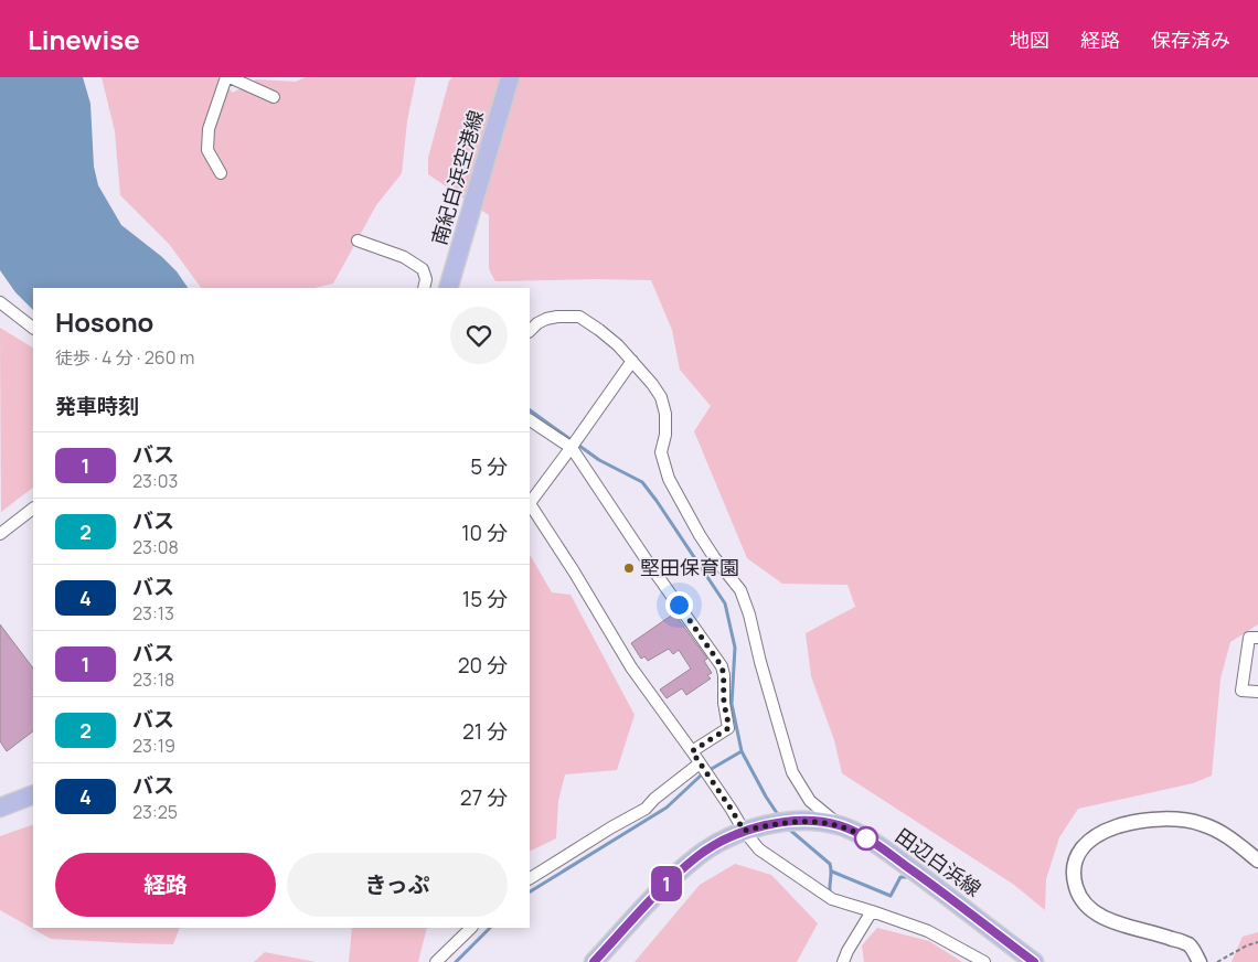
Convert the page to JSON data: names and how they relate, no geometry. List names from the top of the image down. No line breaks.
{"streets":{"main road":["南紀白浜空港線","田辺白浜線"]},"places":["堅田保育園"],"lines":["bus line 1"],"page":{"header":"Linewise","nav":["地図","経路","保存済み"],"on_map":"1","heading":[["Hosono","徒歩 · 4 分 · 260 m"],"発車時刻"],"list":[{"mark":"1","name":"バス","note":"23:03","value":"5 分"},{"mark":"2","name":"バス","note":"23:08","value":"10 分"},{"mark":"4","name":"バス","note":"23:13","value":"15 分"},{"mark":"1","name":"バス","note":"23:18","value":"20 分"},{"mark":"2","name":"バス","note":"23:19","value":"21 分"},{"mark":"4","name":"バス","note":"23:25","value":"27 分"}],"buttons":["経路","きっぷ"]}}
